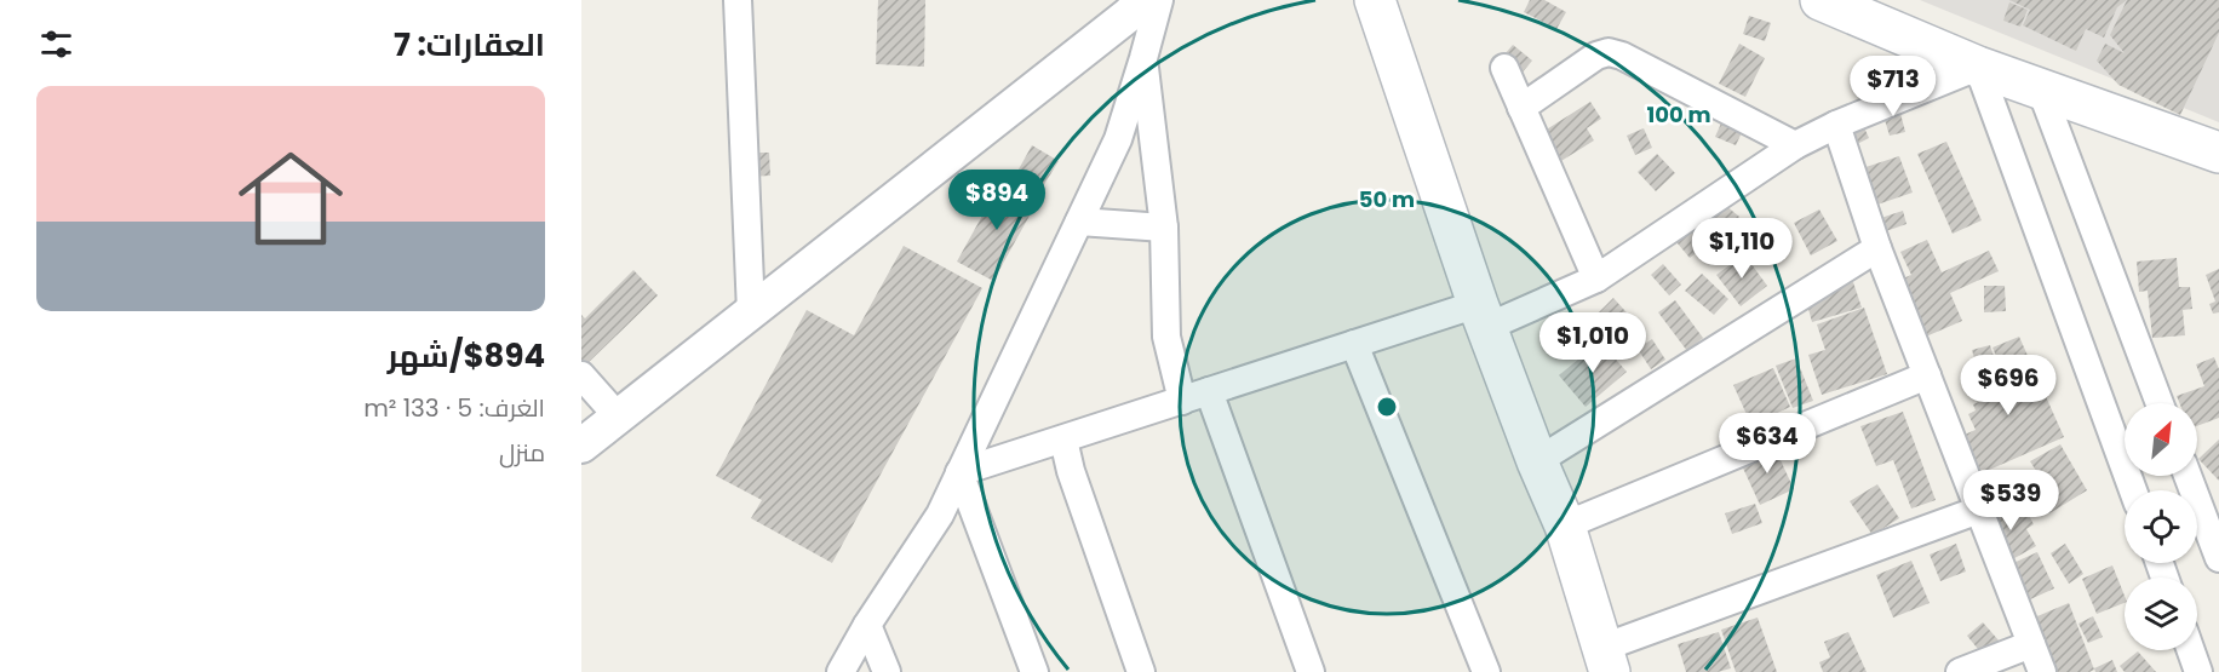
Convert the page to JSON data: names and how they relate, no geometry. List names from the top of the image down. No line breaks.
{"north":"top right","page":{"heading":"العقارات: 7","price":["$713","$894","$1,110","$1,010","$696","$634","$539"],"list":[{"name":"$894/شهر","note":"الغرف: 5 · 133 m² · منزل"}]},"rings":["100 m","50 m"]}
